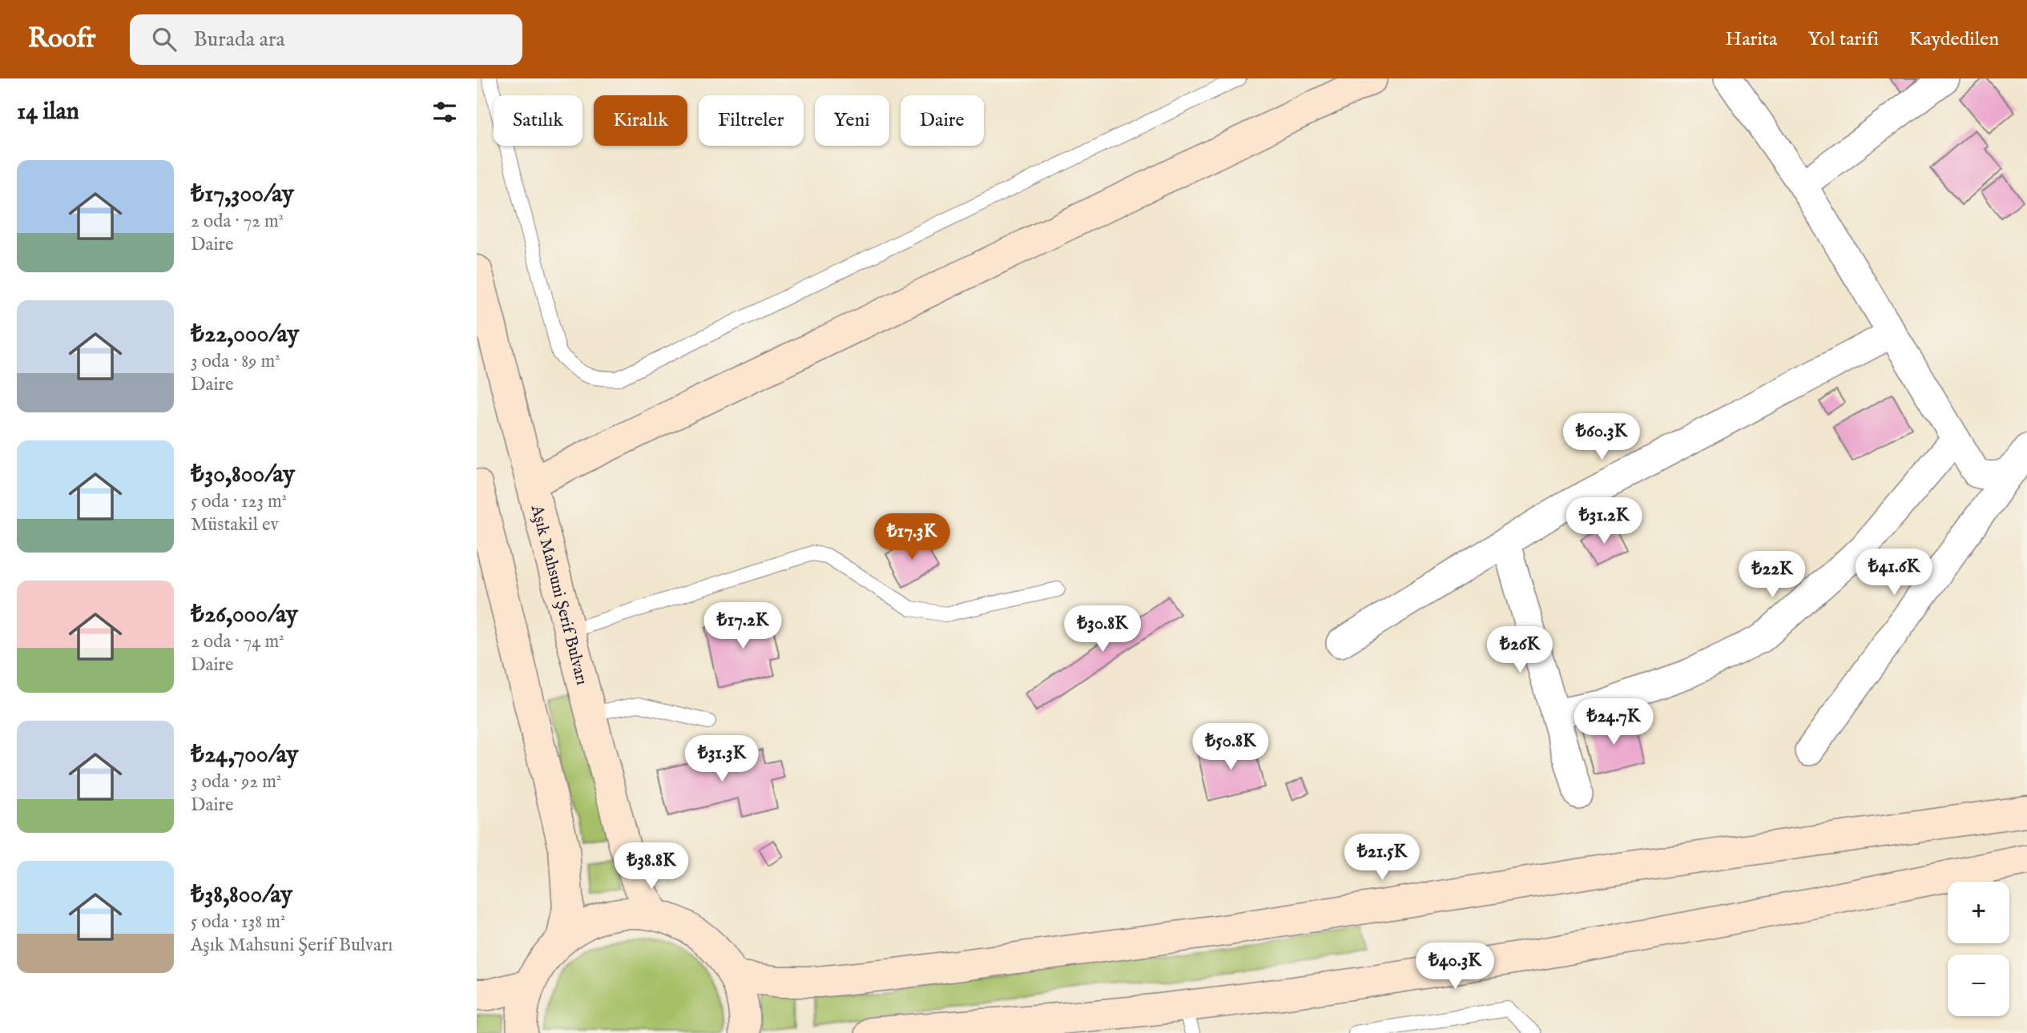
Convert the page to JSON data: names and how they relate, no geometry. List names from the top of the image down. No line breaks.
{"streets":{"main road":["Aşık Mahsuni Şerif Bulvarı"]},"page":{"header":"Roofr","search":"Burada ara","nav":["Harita","Yol tarifi","Kaydedilen"],"heading":"14 ilan","chip":["Satılık","Kiralık","Filtreler","Yeni","Daire"],"list":[{"name":"₺17,300/ay","note":"2 oda · 72 m² · Daire"},{"name":"₺22,000/ay","note":"3 oda · 89 m² · Daire"},{"name":"₺30,800/ay","note":"5 oda · 123 m² · Müstakil ev"},{"name":"₺26,000/ay","note":"2 oda · 74 m² · Daire"},{"name":"₺24,700/ay","note":"3 oda · 92 m² · Daire"},{"name":"₺38,800/ay","note":"5 oda · 138 m² · Aşık Mahsuni Şerif Bulvarı"}],"price":["₺60.3K","₺31.2K","₺17.3K","₺41.6K","₺22K","₺17.2K","₺30.8K","₺26K","₺24.7K","₺50.8K","₺31.3K","₺21.5K","₺38.8K","₺40.3K"],"map_buttons":["+","−"]}}
